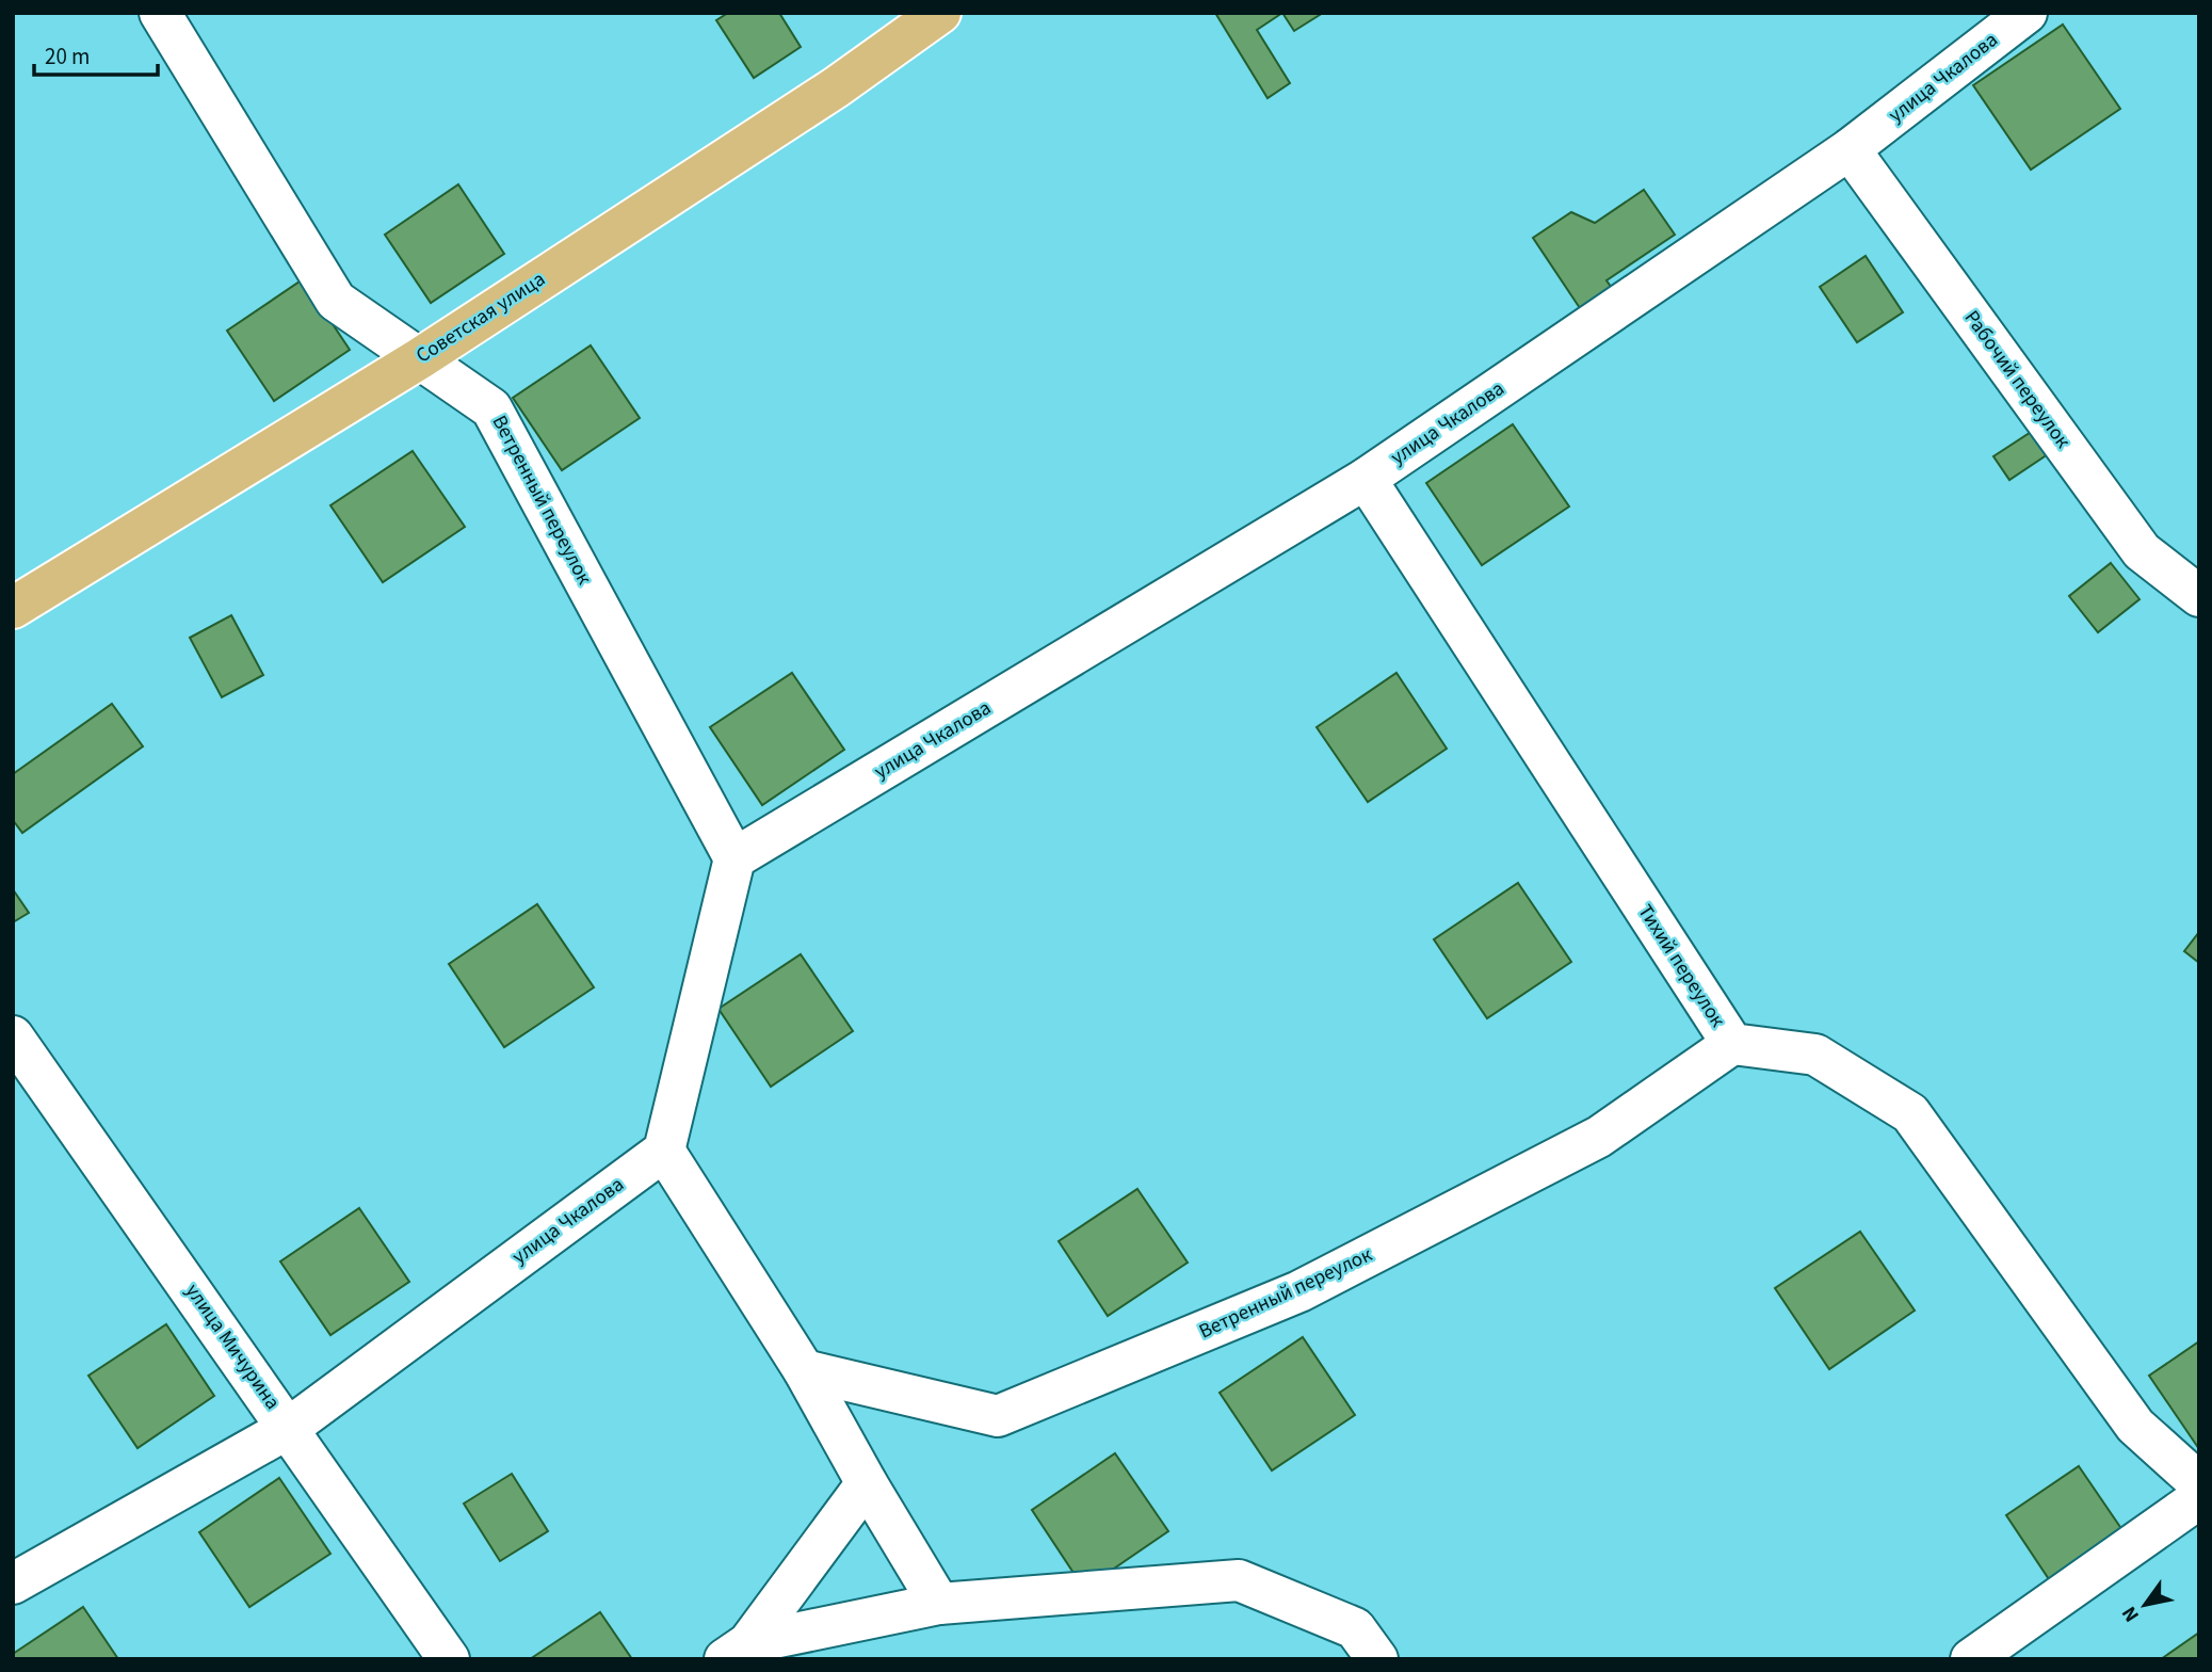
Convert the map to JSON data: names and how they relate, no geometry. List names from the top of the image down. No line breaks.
{"streets":{"main road":["Советская улица"],"street":["улица Чкалова","Рабочий переулок","Ветренный переулок","Тихий переулок","улица Мичурина"]},"crossings":[["улица Чкалова","Рабочий переулок"],["улица Чкалова","Ветренный переулок"],["улица Чкалова","Тихий переулок"],["улица Чкалова","улица Мичурина"],["Советская улица","Ветренный переулок"],["Ветренный переулок","Тихий переулок"]],"scale_bar":"20 m","north":"bottom left"}
